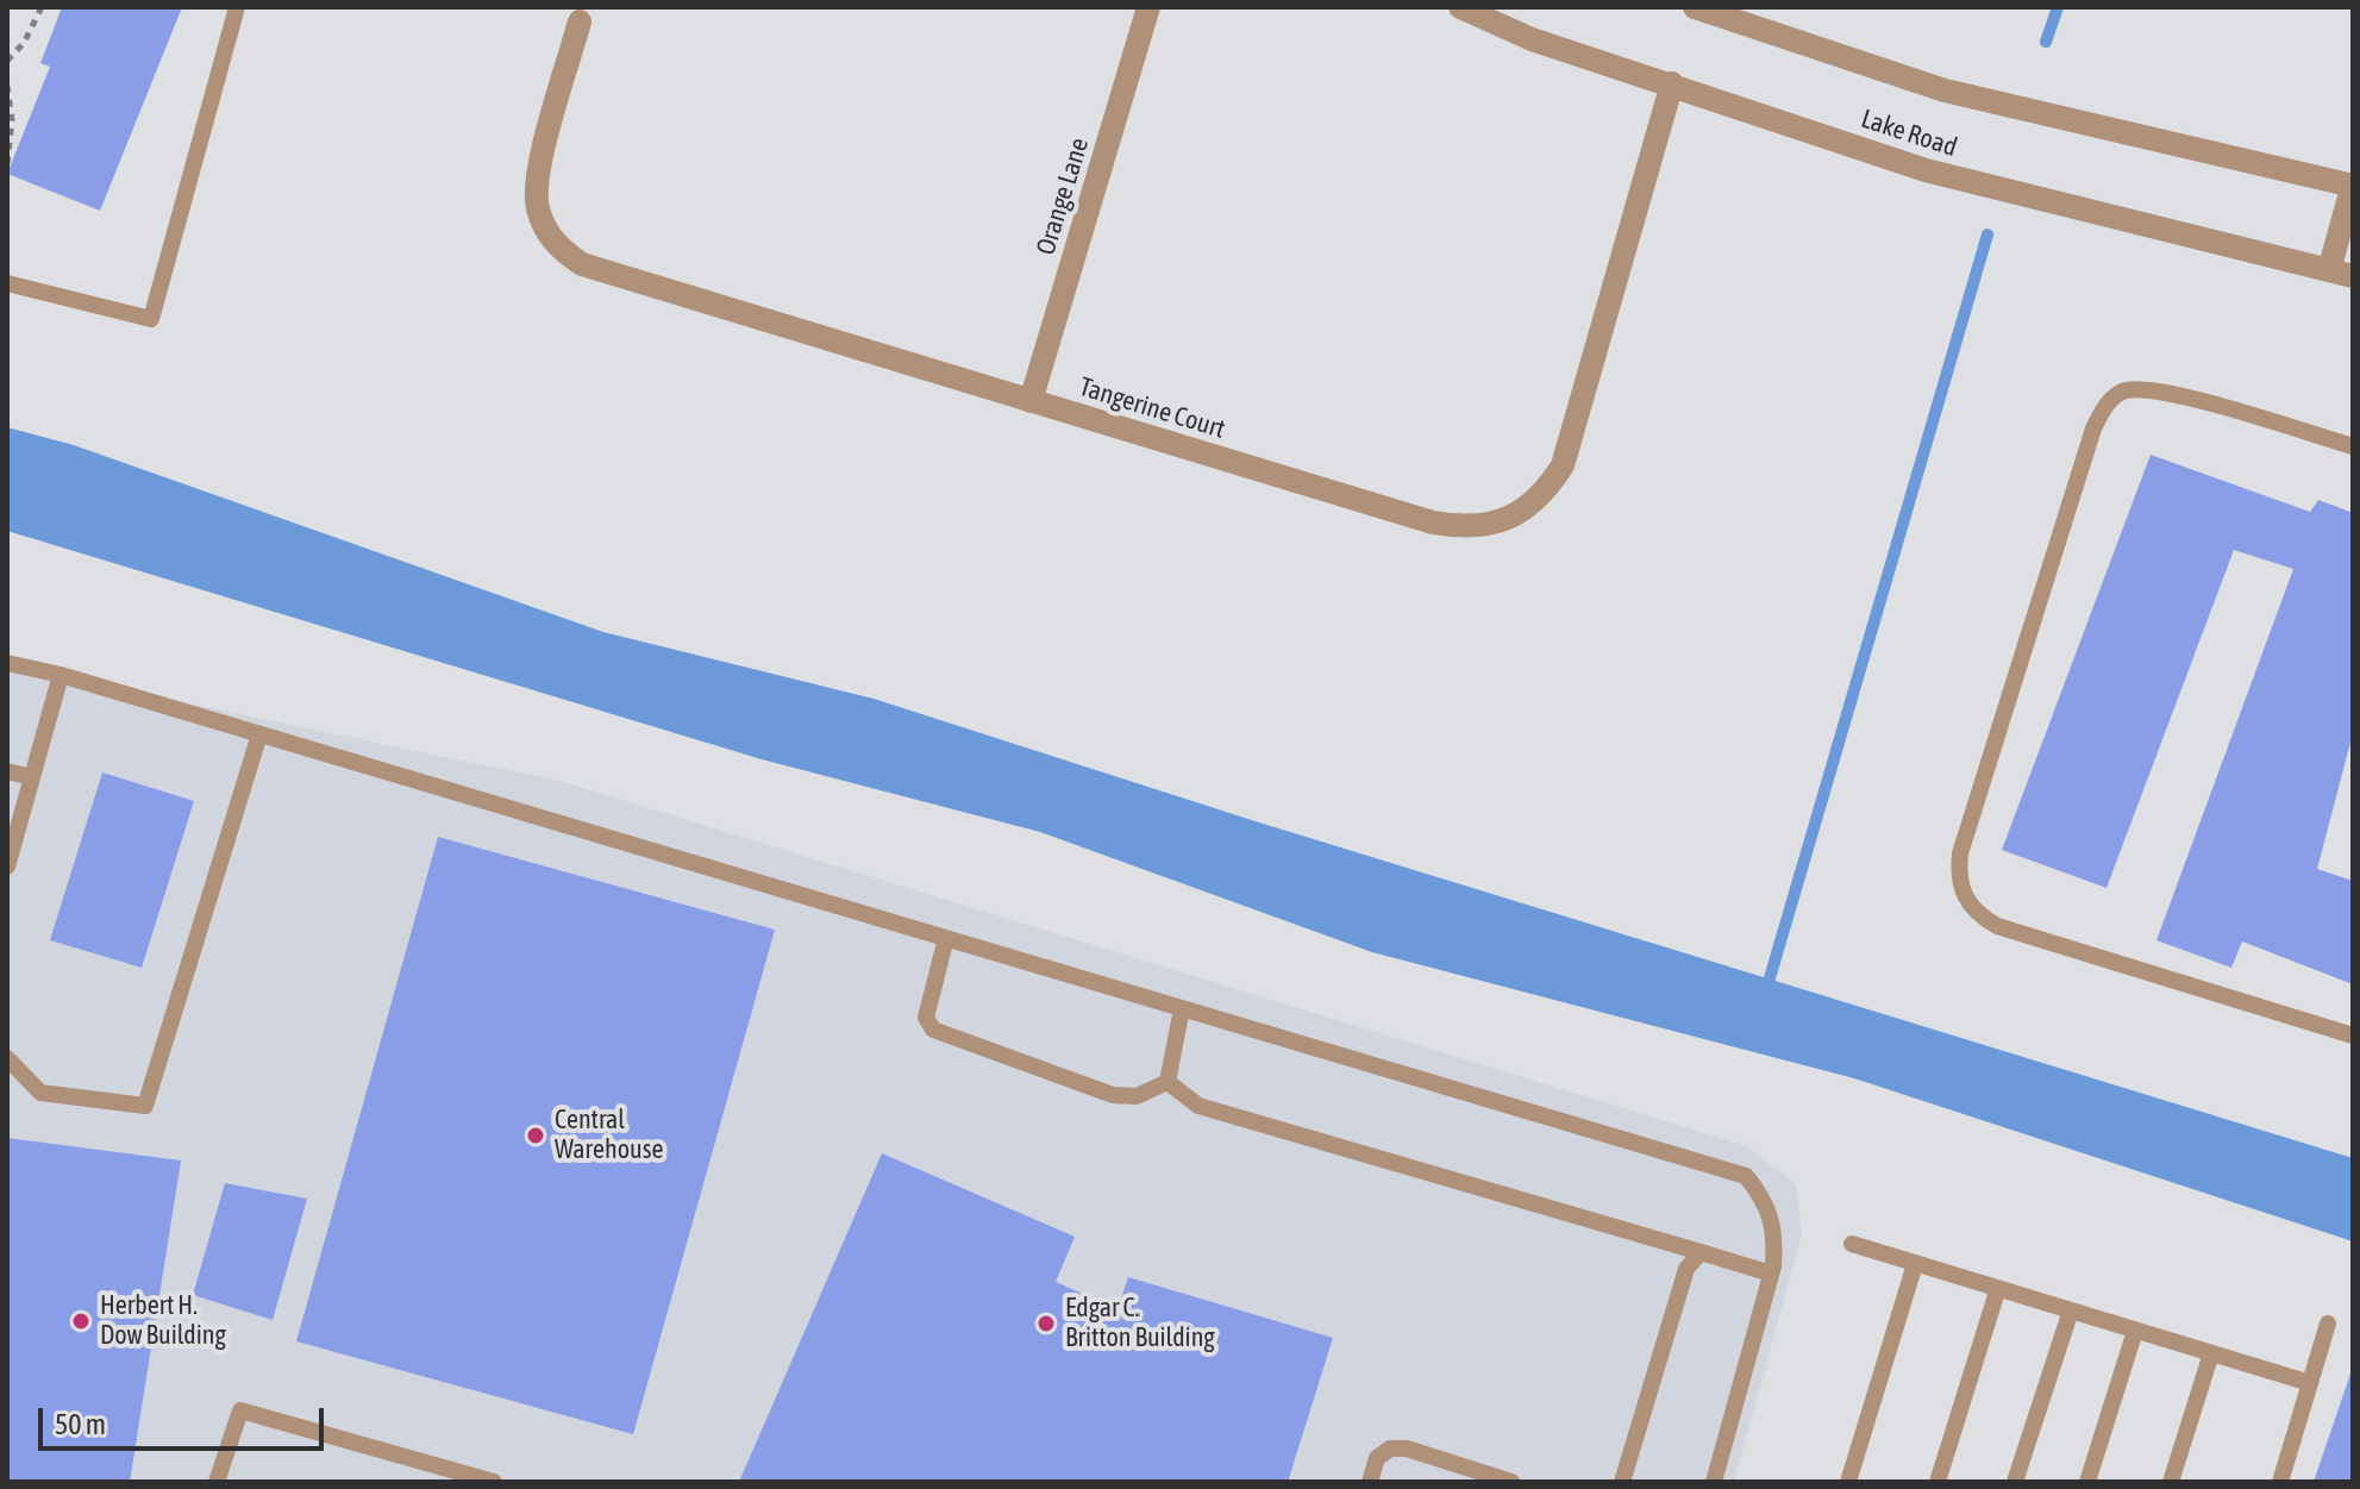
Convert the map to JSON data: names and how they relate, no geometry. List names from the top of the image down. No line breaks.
{"streets":{"street":["Lake Road","Orange Lane","Tangerine Court"]},"crossings":[["Lake Road","Tangerine Court"],["Orange Lane","Tangerine Court"]],"places":["Central Warehouse","Herbert H. Dow Building","Edgar C. Britton Building"],"scale_bar":"50 m"}
